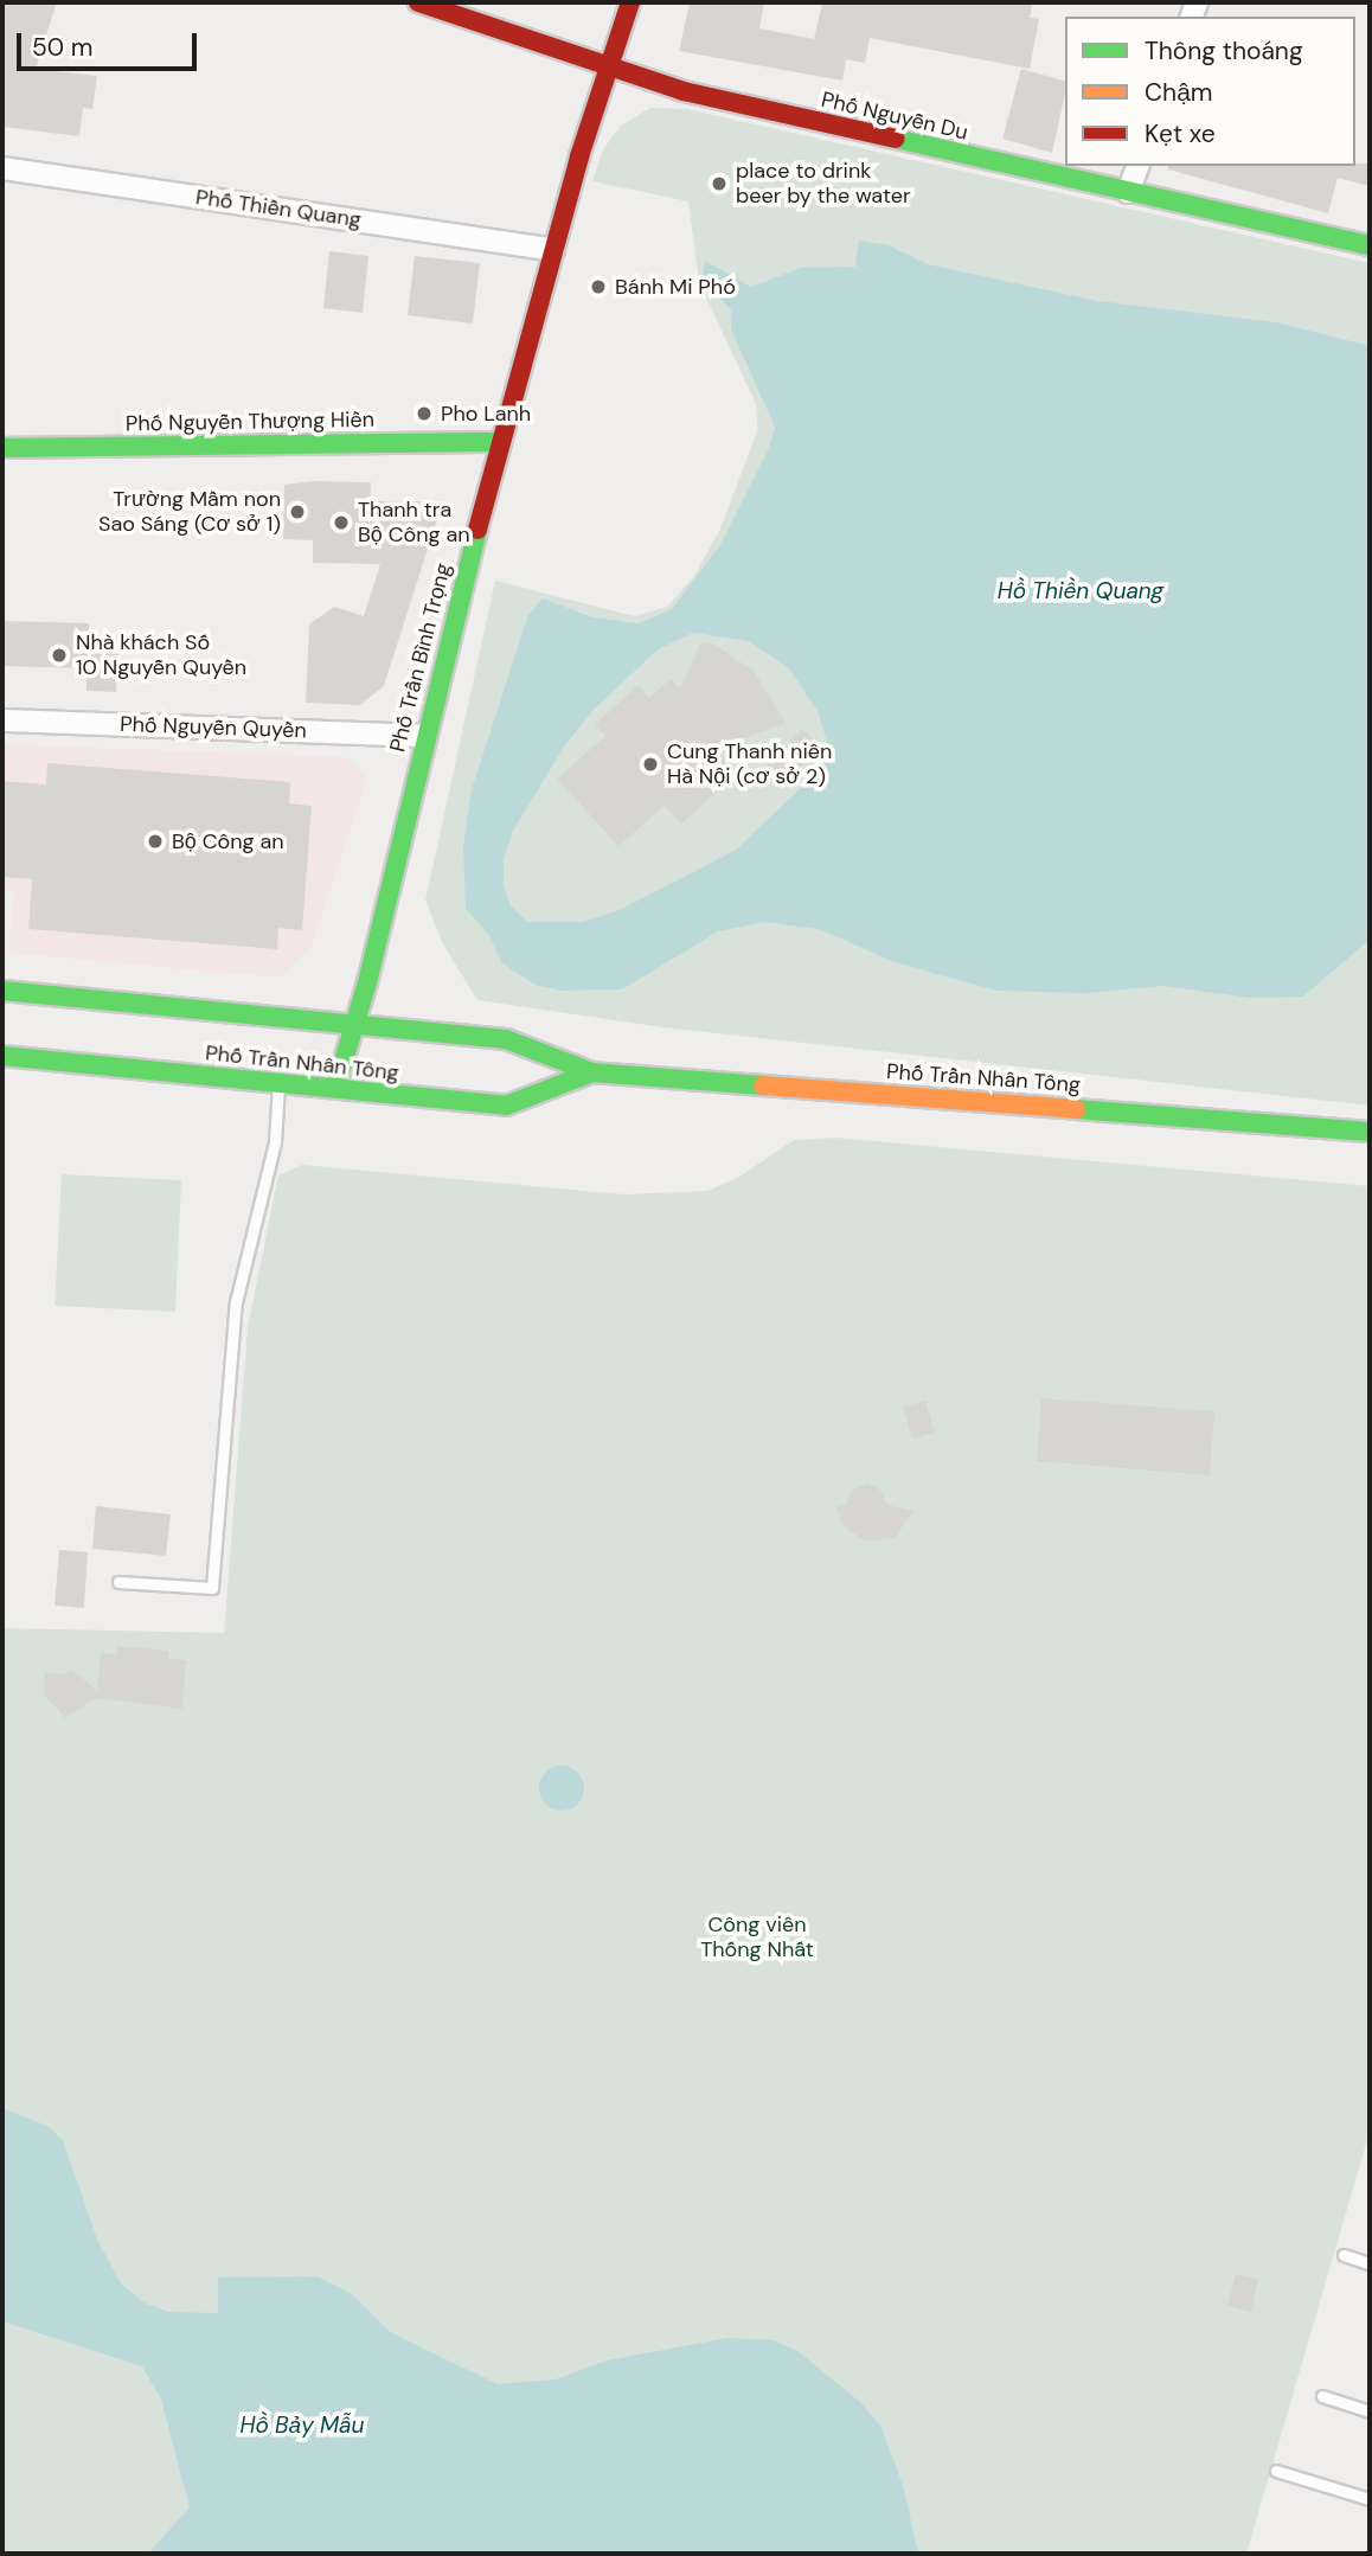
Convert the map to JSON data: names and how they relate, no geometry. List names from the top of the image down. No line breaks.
{"streets":{"street":["Phố Nguyễn Du","Phố Thiền Quang","Phố Nguyễn Thượng Hiền","Phố Trần Bình Trọng","Phố Nguyễn Quyền","Phố Trần Nhân Tông"]},"crossings":[["Phố Nguyễn Du","Phố Trần Bình Trọng"],["Phố Thiền Quang","Phố Trần Bình Trọng"],["Phố Nguyễn Thượng Hiền","Phố Trần Bình Trọng"],["Phố Trần Bình Trọng","Phố Nguyễn Quyền"],["Phố Trần Bình Trọng","Phố Trần Nhân Tông"]],"water":["Hồ Thiền Quang","Hồ Bảy Mẫu"],"parks":["Công viên Thống Nhất"],"places":["place to drink beer by the water","Bánh Mi Phó","Pho Lanh","Trường Mầm non Sao Sáng (Cơ sở 1)","Thanh tra Bộ Công an","Nhà khách Số 10 Nguyễn Quyền","Cung Thanh niên Hà Nội (cơ sở 2)","Bộ Công an"],"legend":["Thông thoáng","Chậm","Kẹt xe"],"scale_bar":"50 m"}
